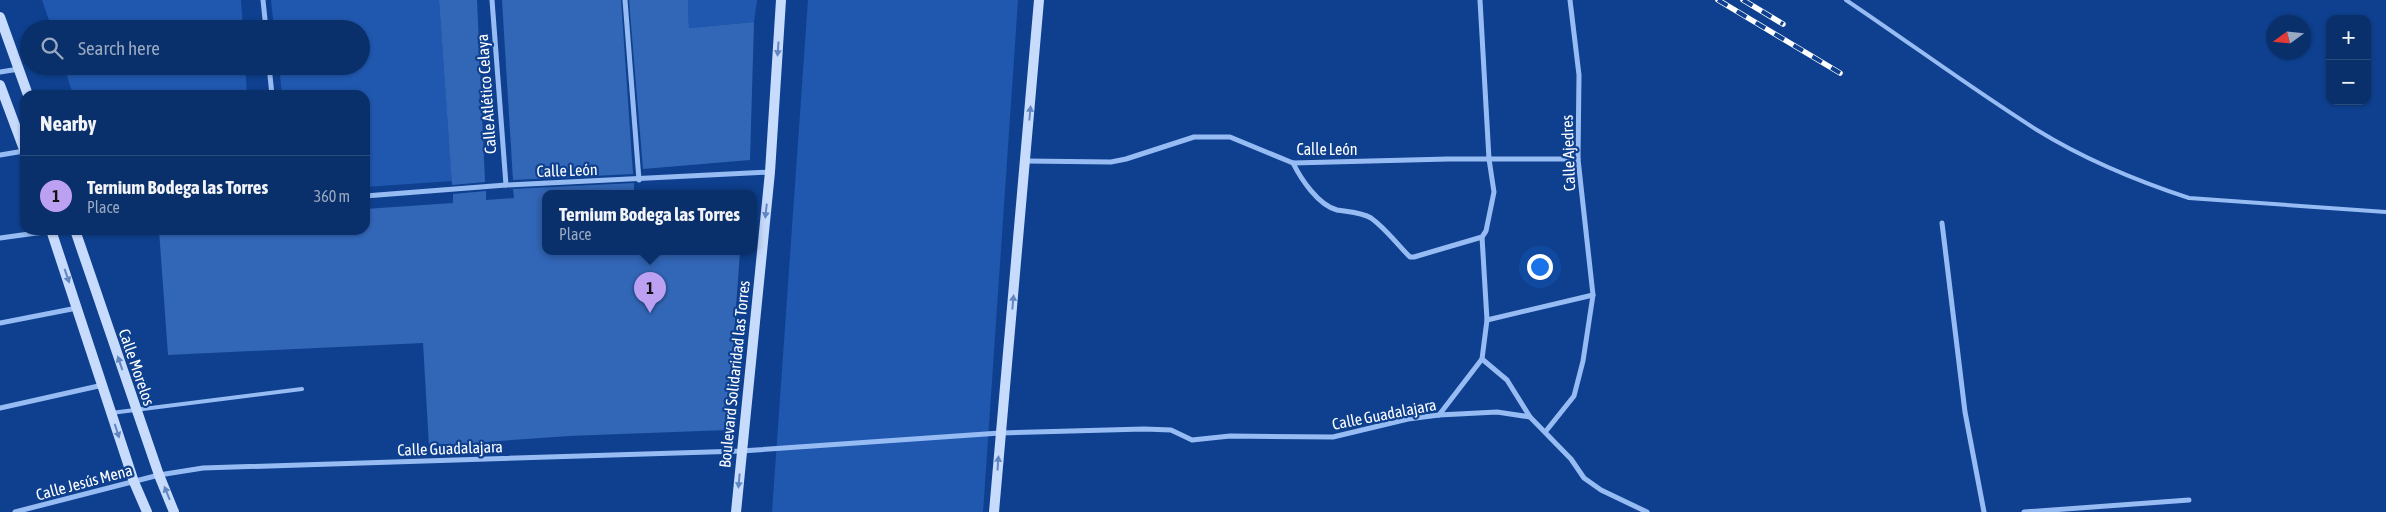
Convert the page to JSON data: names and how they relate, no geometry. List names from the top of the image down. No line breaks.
{"streets":{"main road":["Calle Morelos","Boulevard Solidaridad las Torres"],"street":["Calle Atlético Celaya","Calle León","Calle Ajedres","Calle Guadalajara","Calle Jesús Mena"]},"crossings":[["Calle Atlético Celaya","Calle León"],["Calle León","Calle Ajedres"],["Calle León","Boulevard Solidaridad las Torres"],["Calle Morelos","Calle Guadalajara"],["Calle Morelos","Calle Jesús Mena"],["Boulevard Solidaridad las Torres","Calle Guadalajara"],["Calle Guadalajara","Calle Jesús Mena"]],"one_way":["Boulevard Solidaridad las Torres"],"north":"left","page":{"map_buttons":["+","−"],"search":"Search here","heading":"Nearby","list":[{"mark":"1","name":"Ternium Bodega las Torres","note":"Place","value":"360 m"}],"popup":["Ternium Bodega las Torres","Place"],"pins":"1"}}
